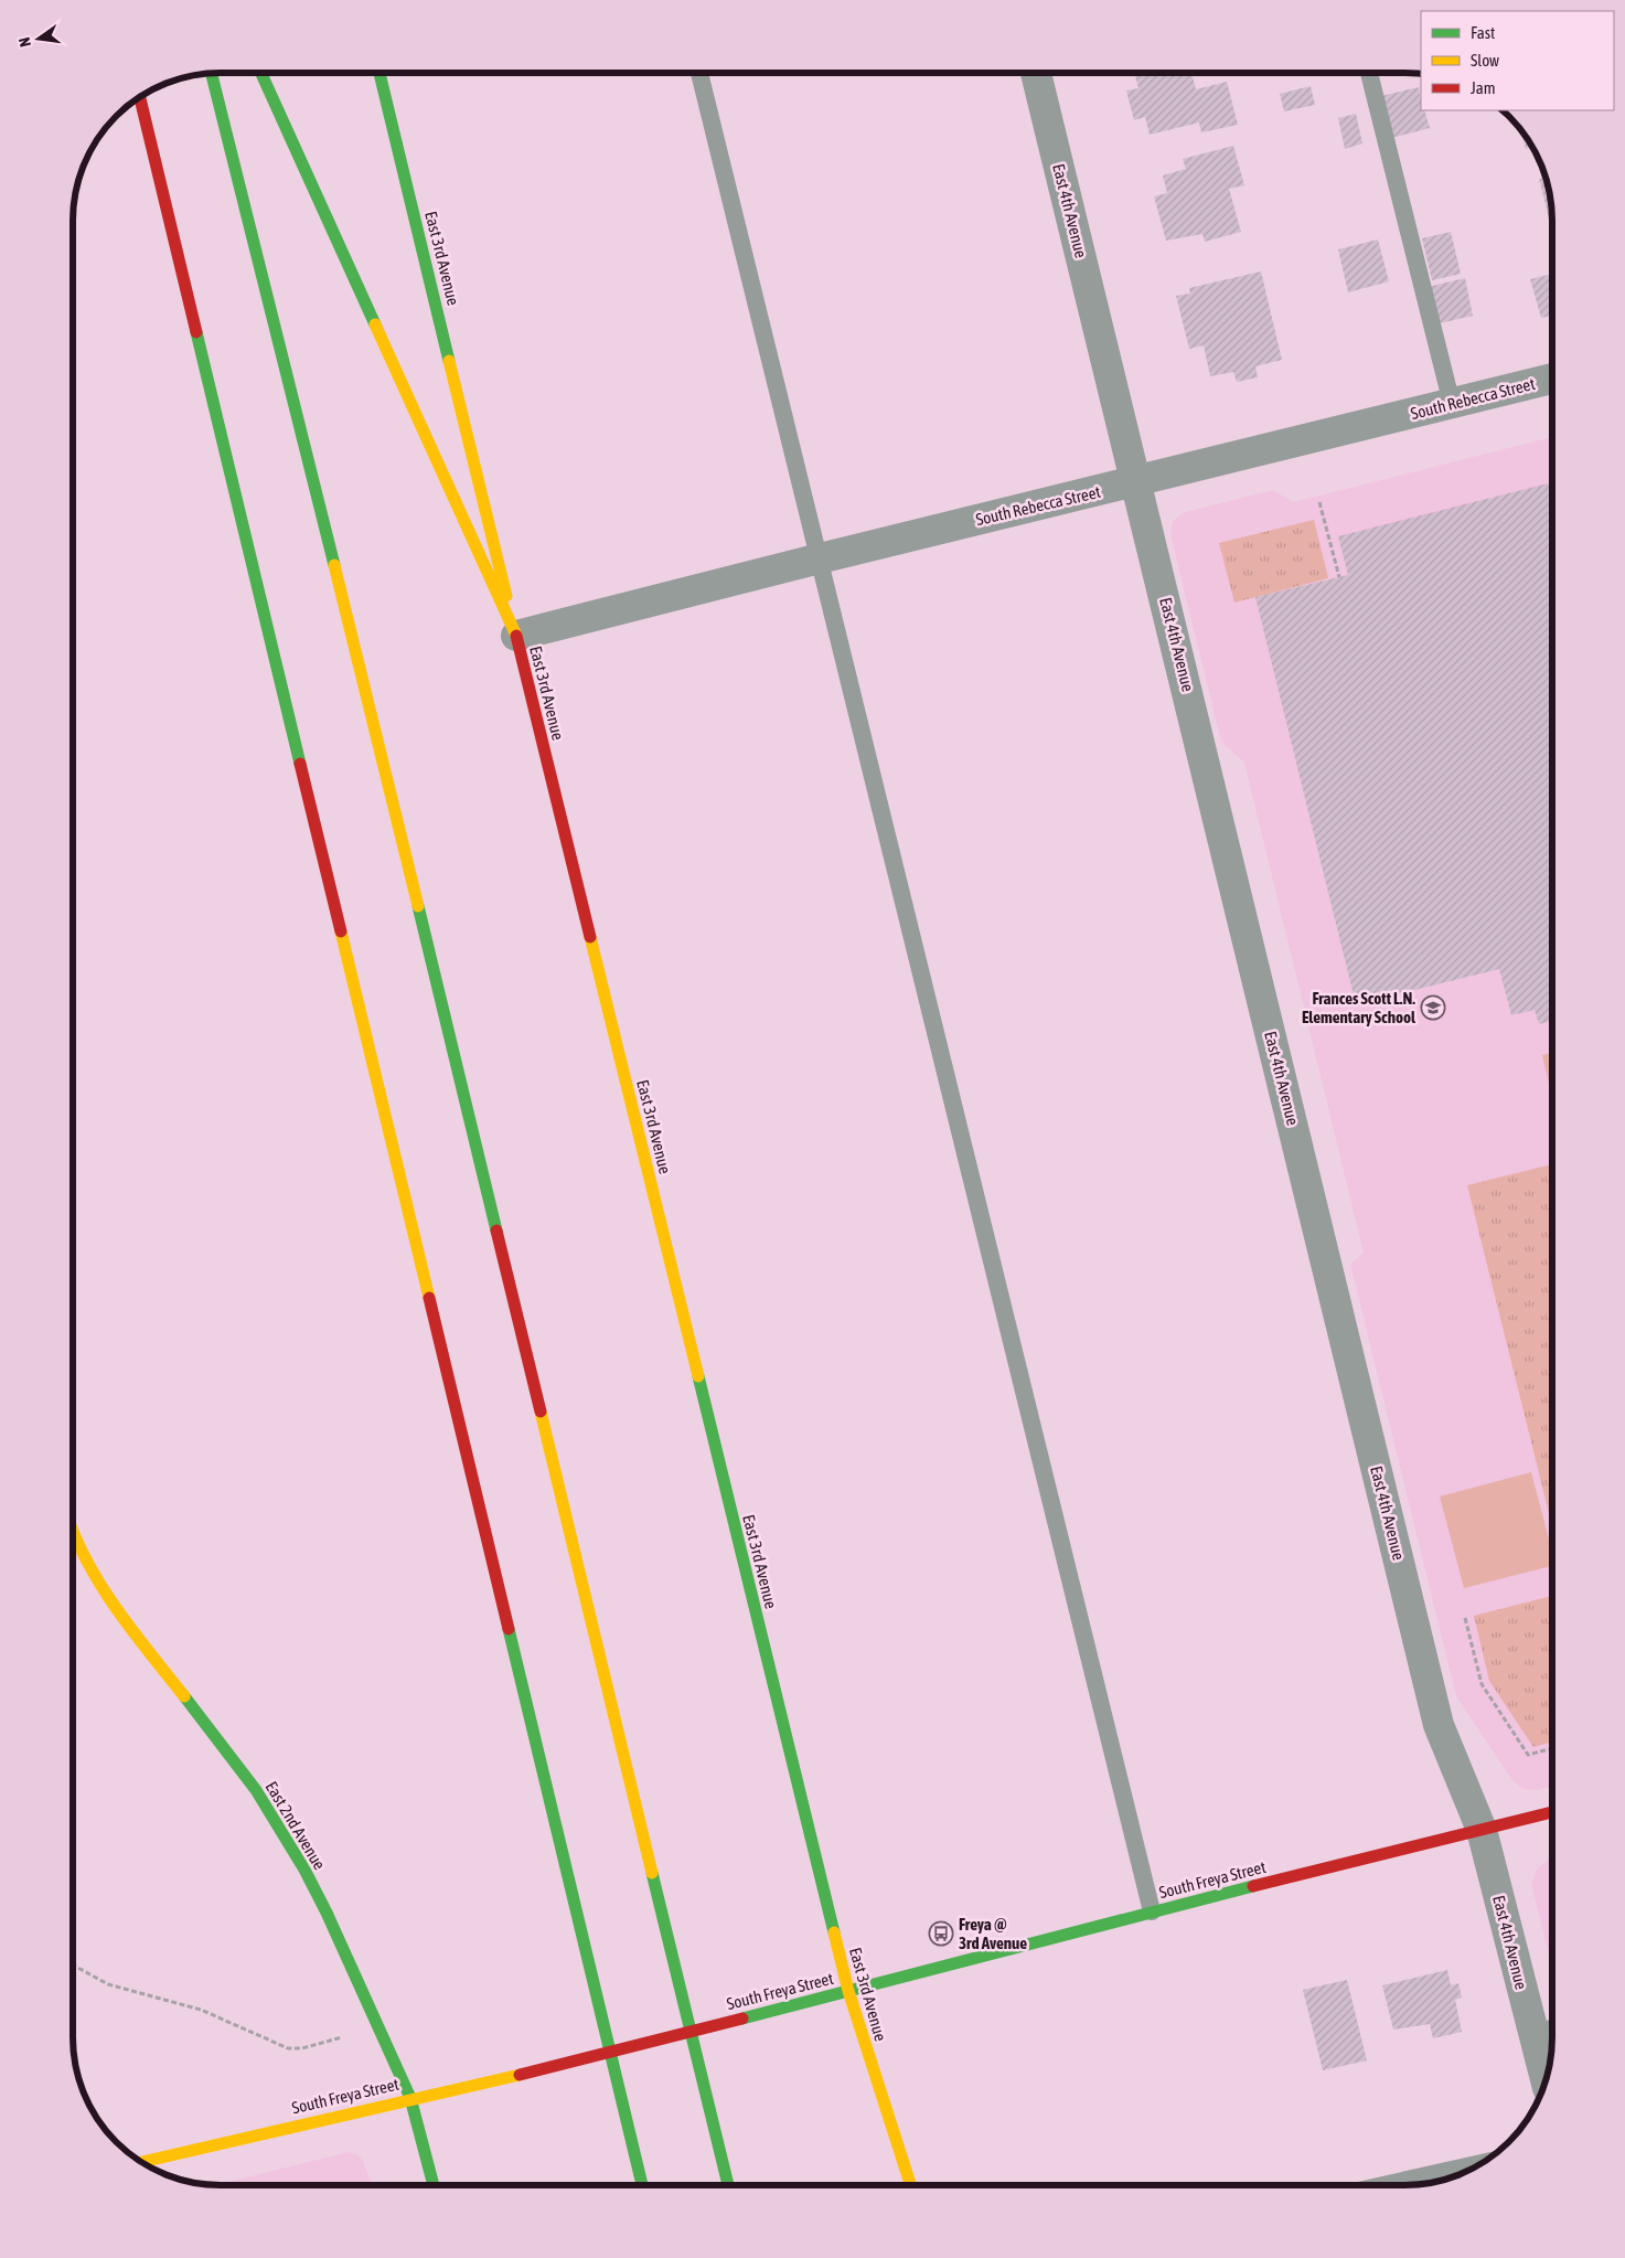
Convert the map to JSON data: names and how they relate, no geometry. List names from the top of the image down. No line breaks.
{"streets":{"main road":["East 3rd Avenue","East 2nd Avenue","South Freya Street"],"street":["East 4th Avenue","South Rebecca Street"]},"crossings":[["East 4th Avenue","South Rebecca Street"],["East 4th Avenue","South Freya Street"],["East 3rd Avenue","South Rebecca Street"],["East 3rd Avenue","South Freya Street"],["East 2nd Avenue","South Freya Street"]],"places":{"school or university":["Frances Scott L.N. Elementary School"],"bus stop":["Freya @ 3rd Avenue"]},"legend":["Fast","Slow","Jam"],"north":"left"}
